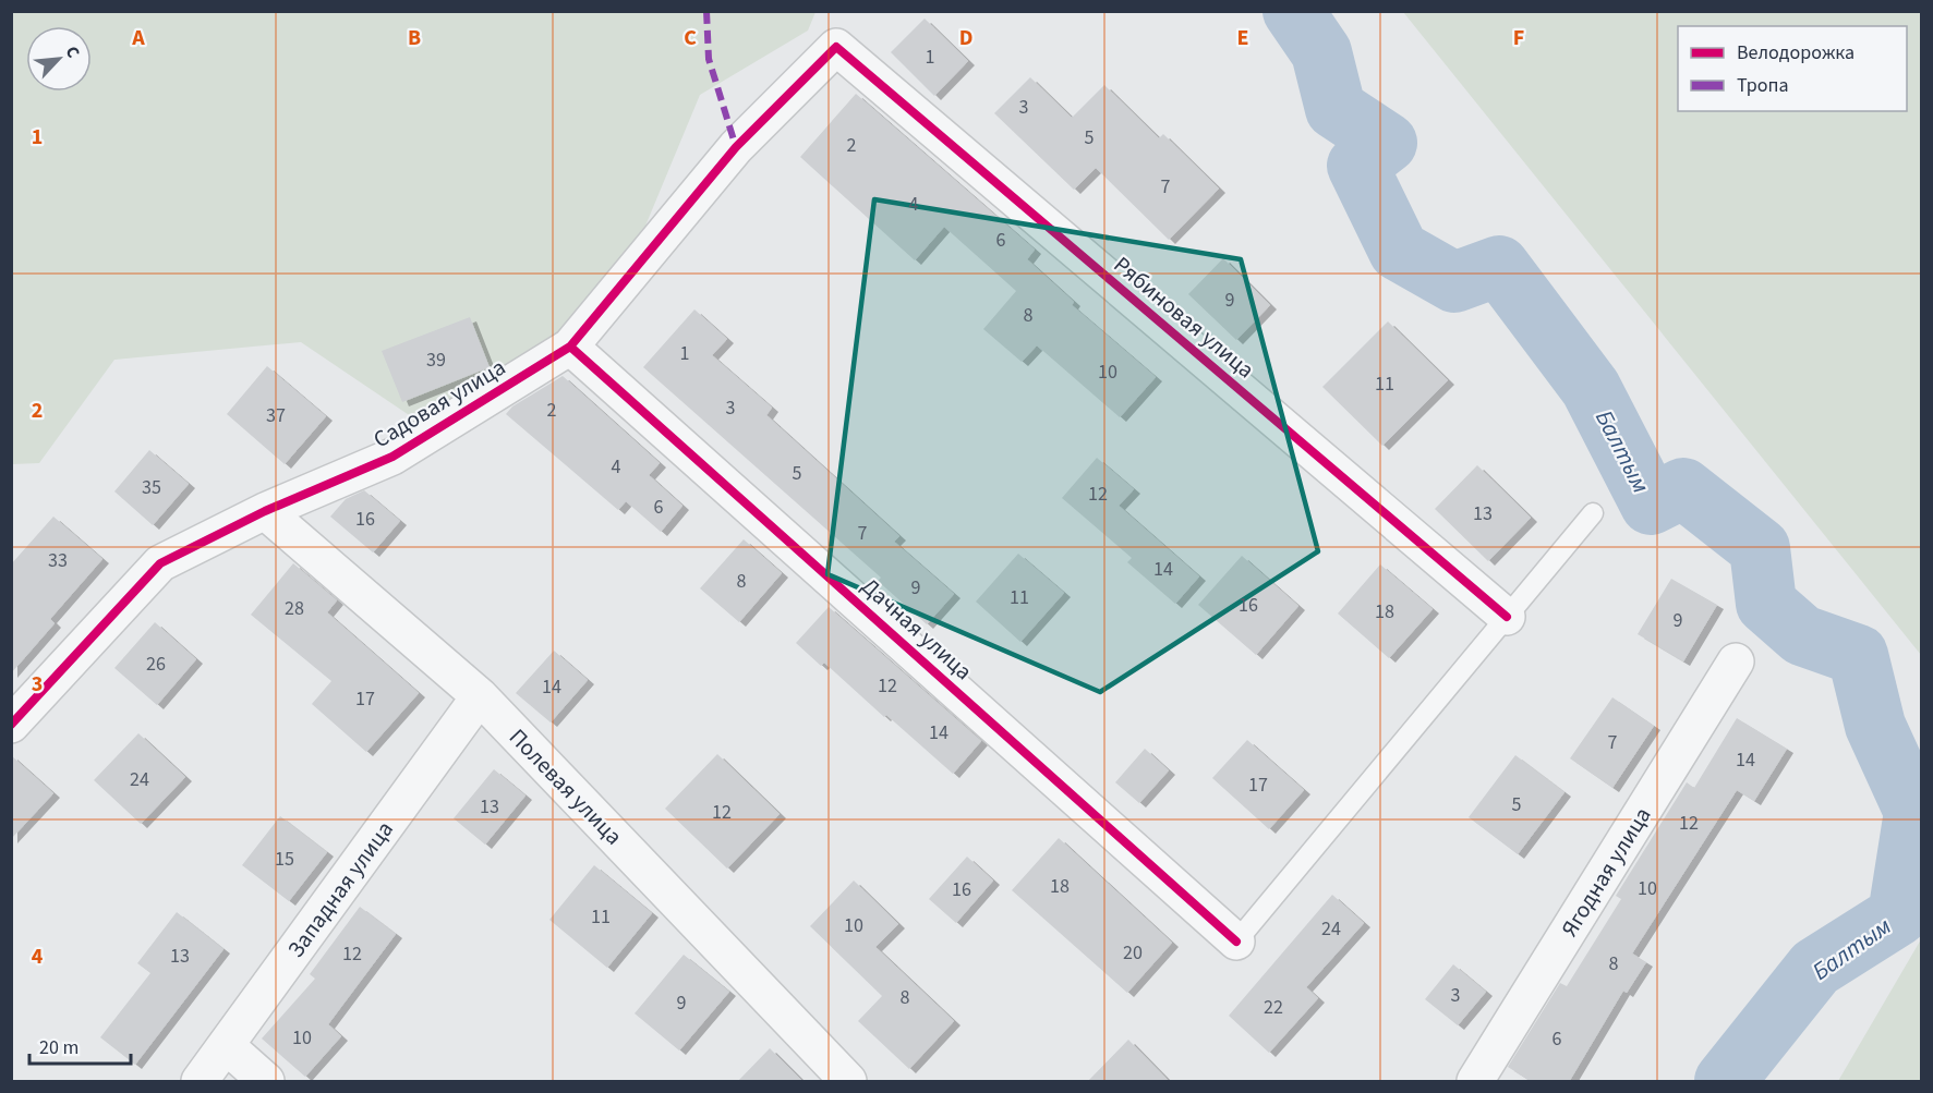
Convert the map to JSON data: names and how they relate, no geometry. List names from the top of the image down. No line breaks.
{"streets":{"street":["Рябиновая улица","Садовая улица","Дачная улица","Полевая улица","Ягодная улица","Западная улица"]},"crossings":[["Рябиновая улица","Садовая улица"],["Садовая улица","Дачная улица"],["Садовая улица","Полевая улица"],["Полевая улица","Западная улица"]],"water":["Балтым"],"house_numbers":["1","3","5","2","7","4","6","9","8","1","39","10","11","3","2","37","4","5","35","12","6","13","16","7","33","14","8","9","11","16","28","18","9","26","12","14","17","14","7","14","24","17","5","13","12","12","15","18","10","16","11","10","24","20","12","13","8","3","8","9","22","10","6"],"legend":["Велодорожка","Тропа"],"scale_bar":"20 m","north":"top right","grid":{"columns":["A","B","C","D","E","F"],"rows":["1","2","3","4"]}}
